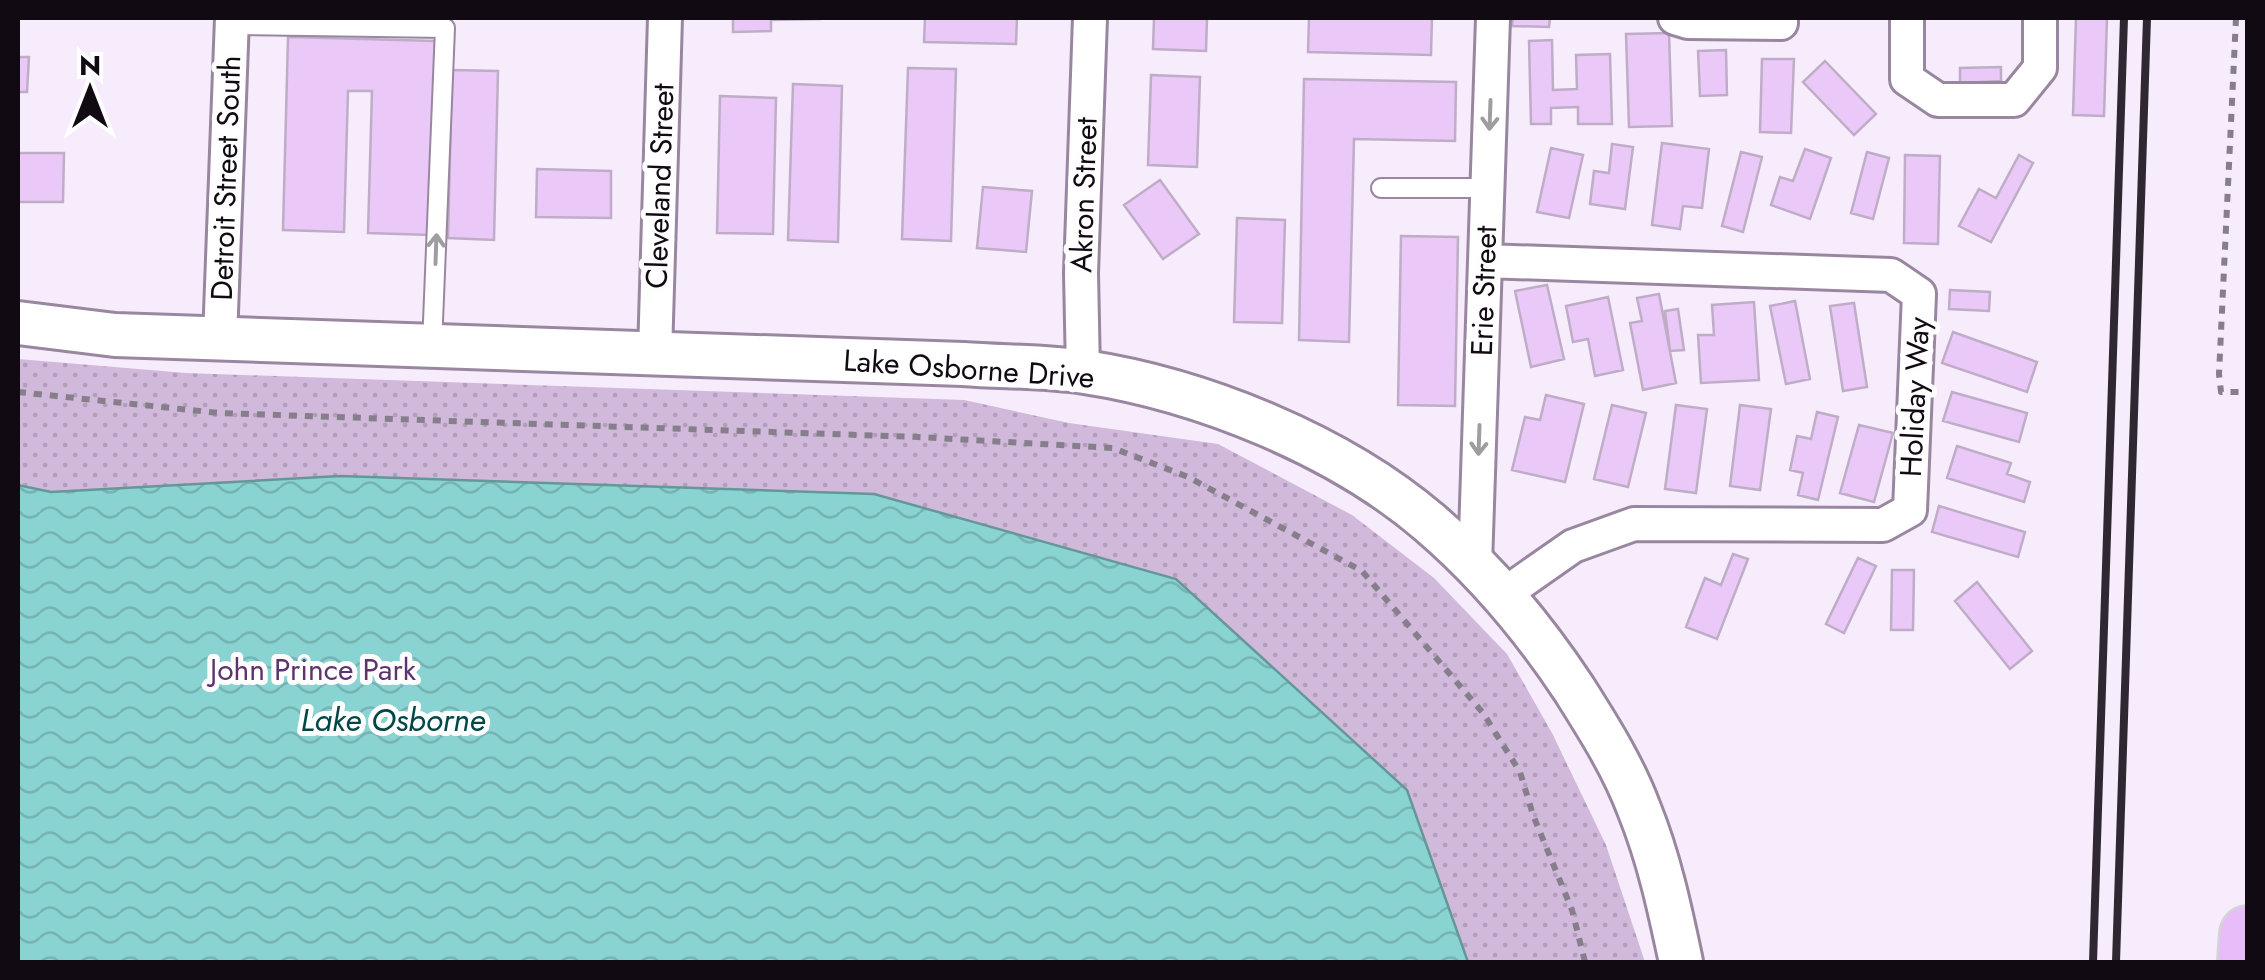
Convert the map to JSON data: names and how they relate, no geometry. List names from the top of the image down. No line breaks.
{"streets":{"street":["Detroit Street South","Cleveland Street","Akron Street","Erie Street","Lake Osborne Drive","Holiday Way"]},"crossings":[["Detroit Street South","Lake Osborne Drive"],["Cleveland Street","Lake Osborne Drive"],["Akron Street","Lake Osborne Drive"],["Erie Street","Lake Osborne Drive"],["Erie Street","Holiday Way"],["Lake Osborne Drive","Holiday Way"]],"one_way":["Erie Street"],"water":["Lake Osborne"],"parks":["John Prince Park"],"north":"top"}
